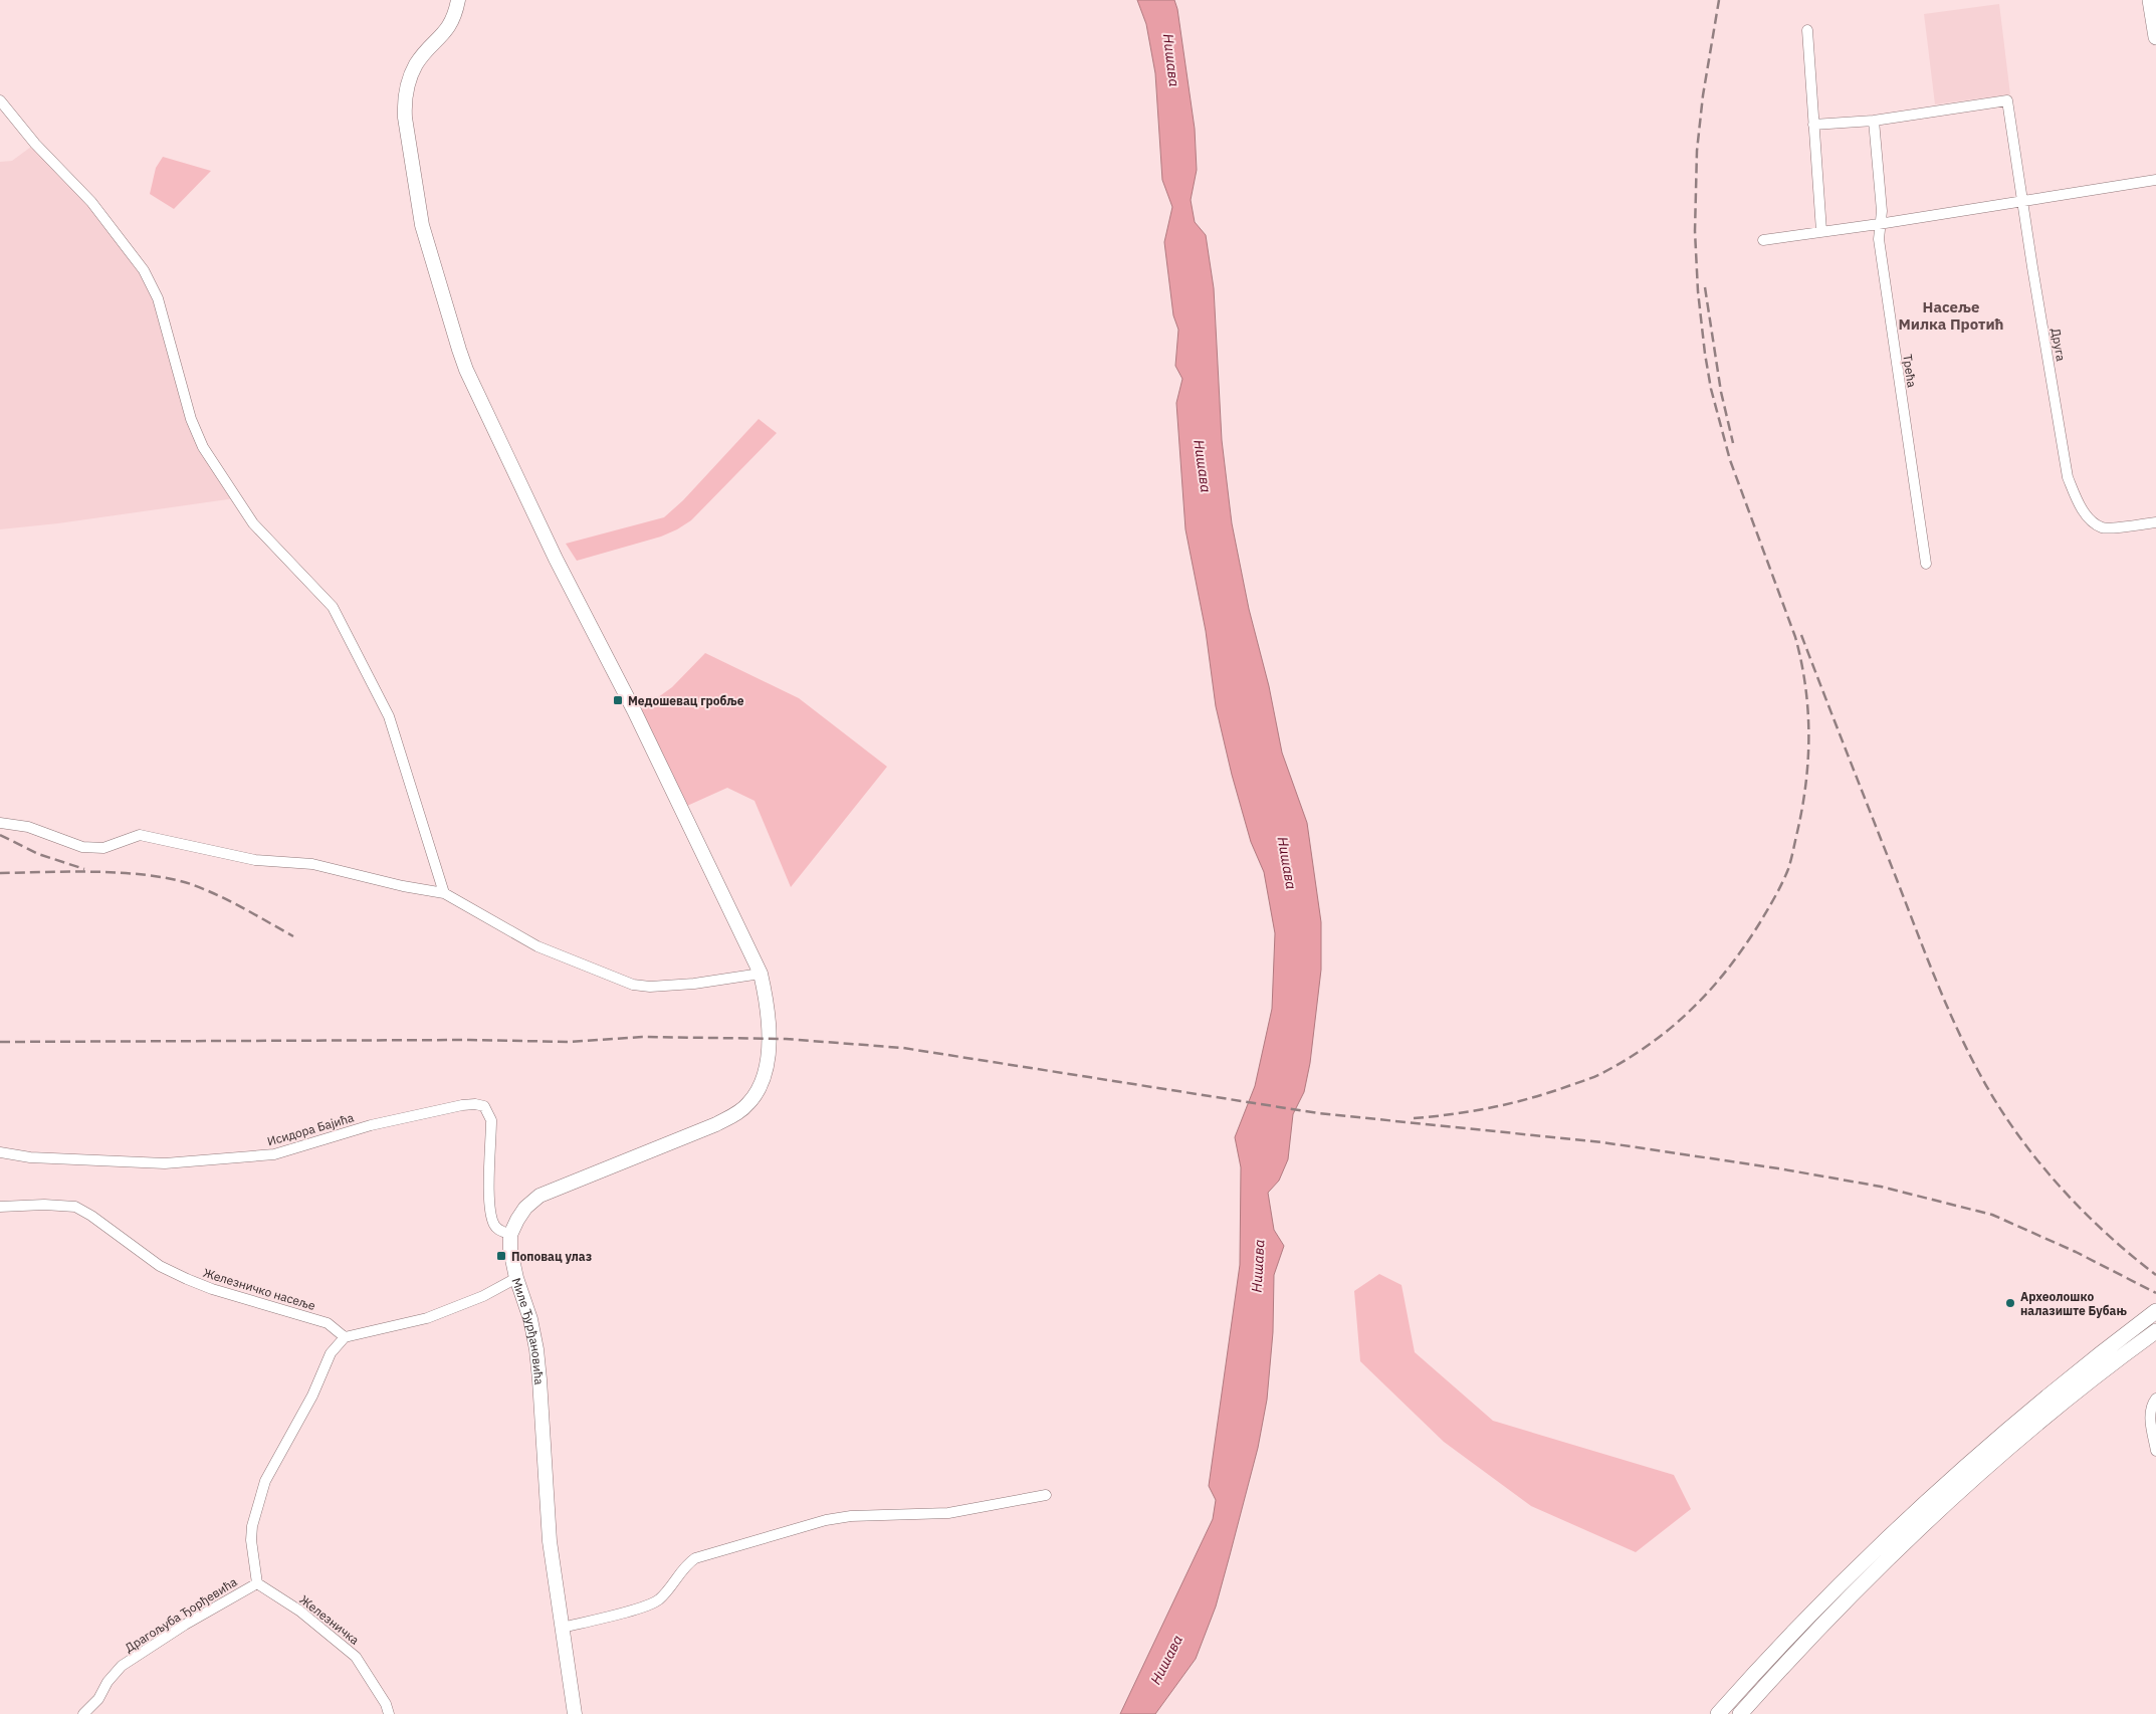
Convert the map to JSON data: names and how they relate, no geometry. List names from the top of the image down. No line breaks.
{"streets":{"street":["Друга","Трећа","Исидора Бајића","Железничко насеље","Миле Ђурђановића","Драгољуба Ђорђевића","Железничка"]},"crossings":[["Друга","Трећа"],["Исидора Бајића","Миле Ђурђановића"],["Железничко насеље","Драгољуба Ђорђевића"],["Драгољуба Ђорђевића","Железничка"]],"districts":["Насеље Милка Протић"],"water":["Нишава"],"places":{"transit":["Медошевац гробље","Поповац улаз"],"other":["Археолошко налазиште Бубањ"]}}
